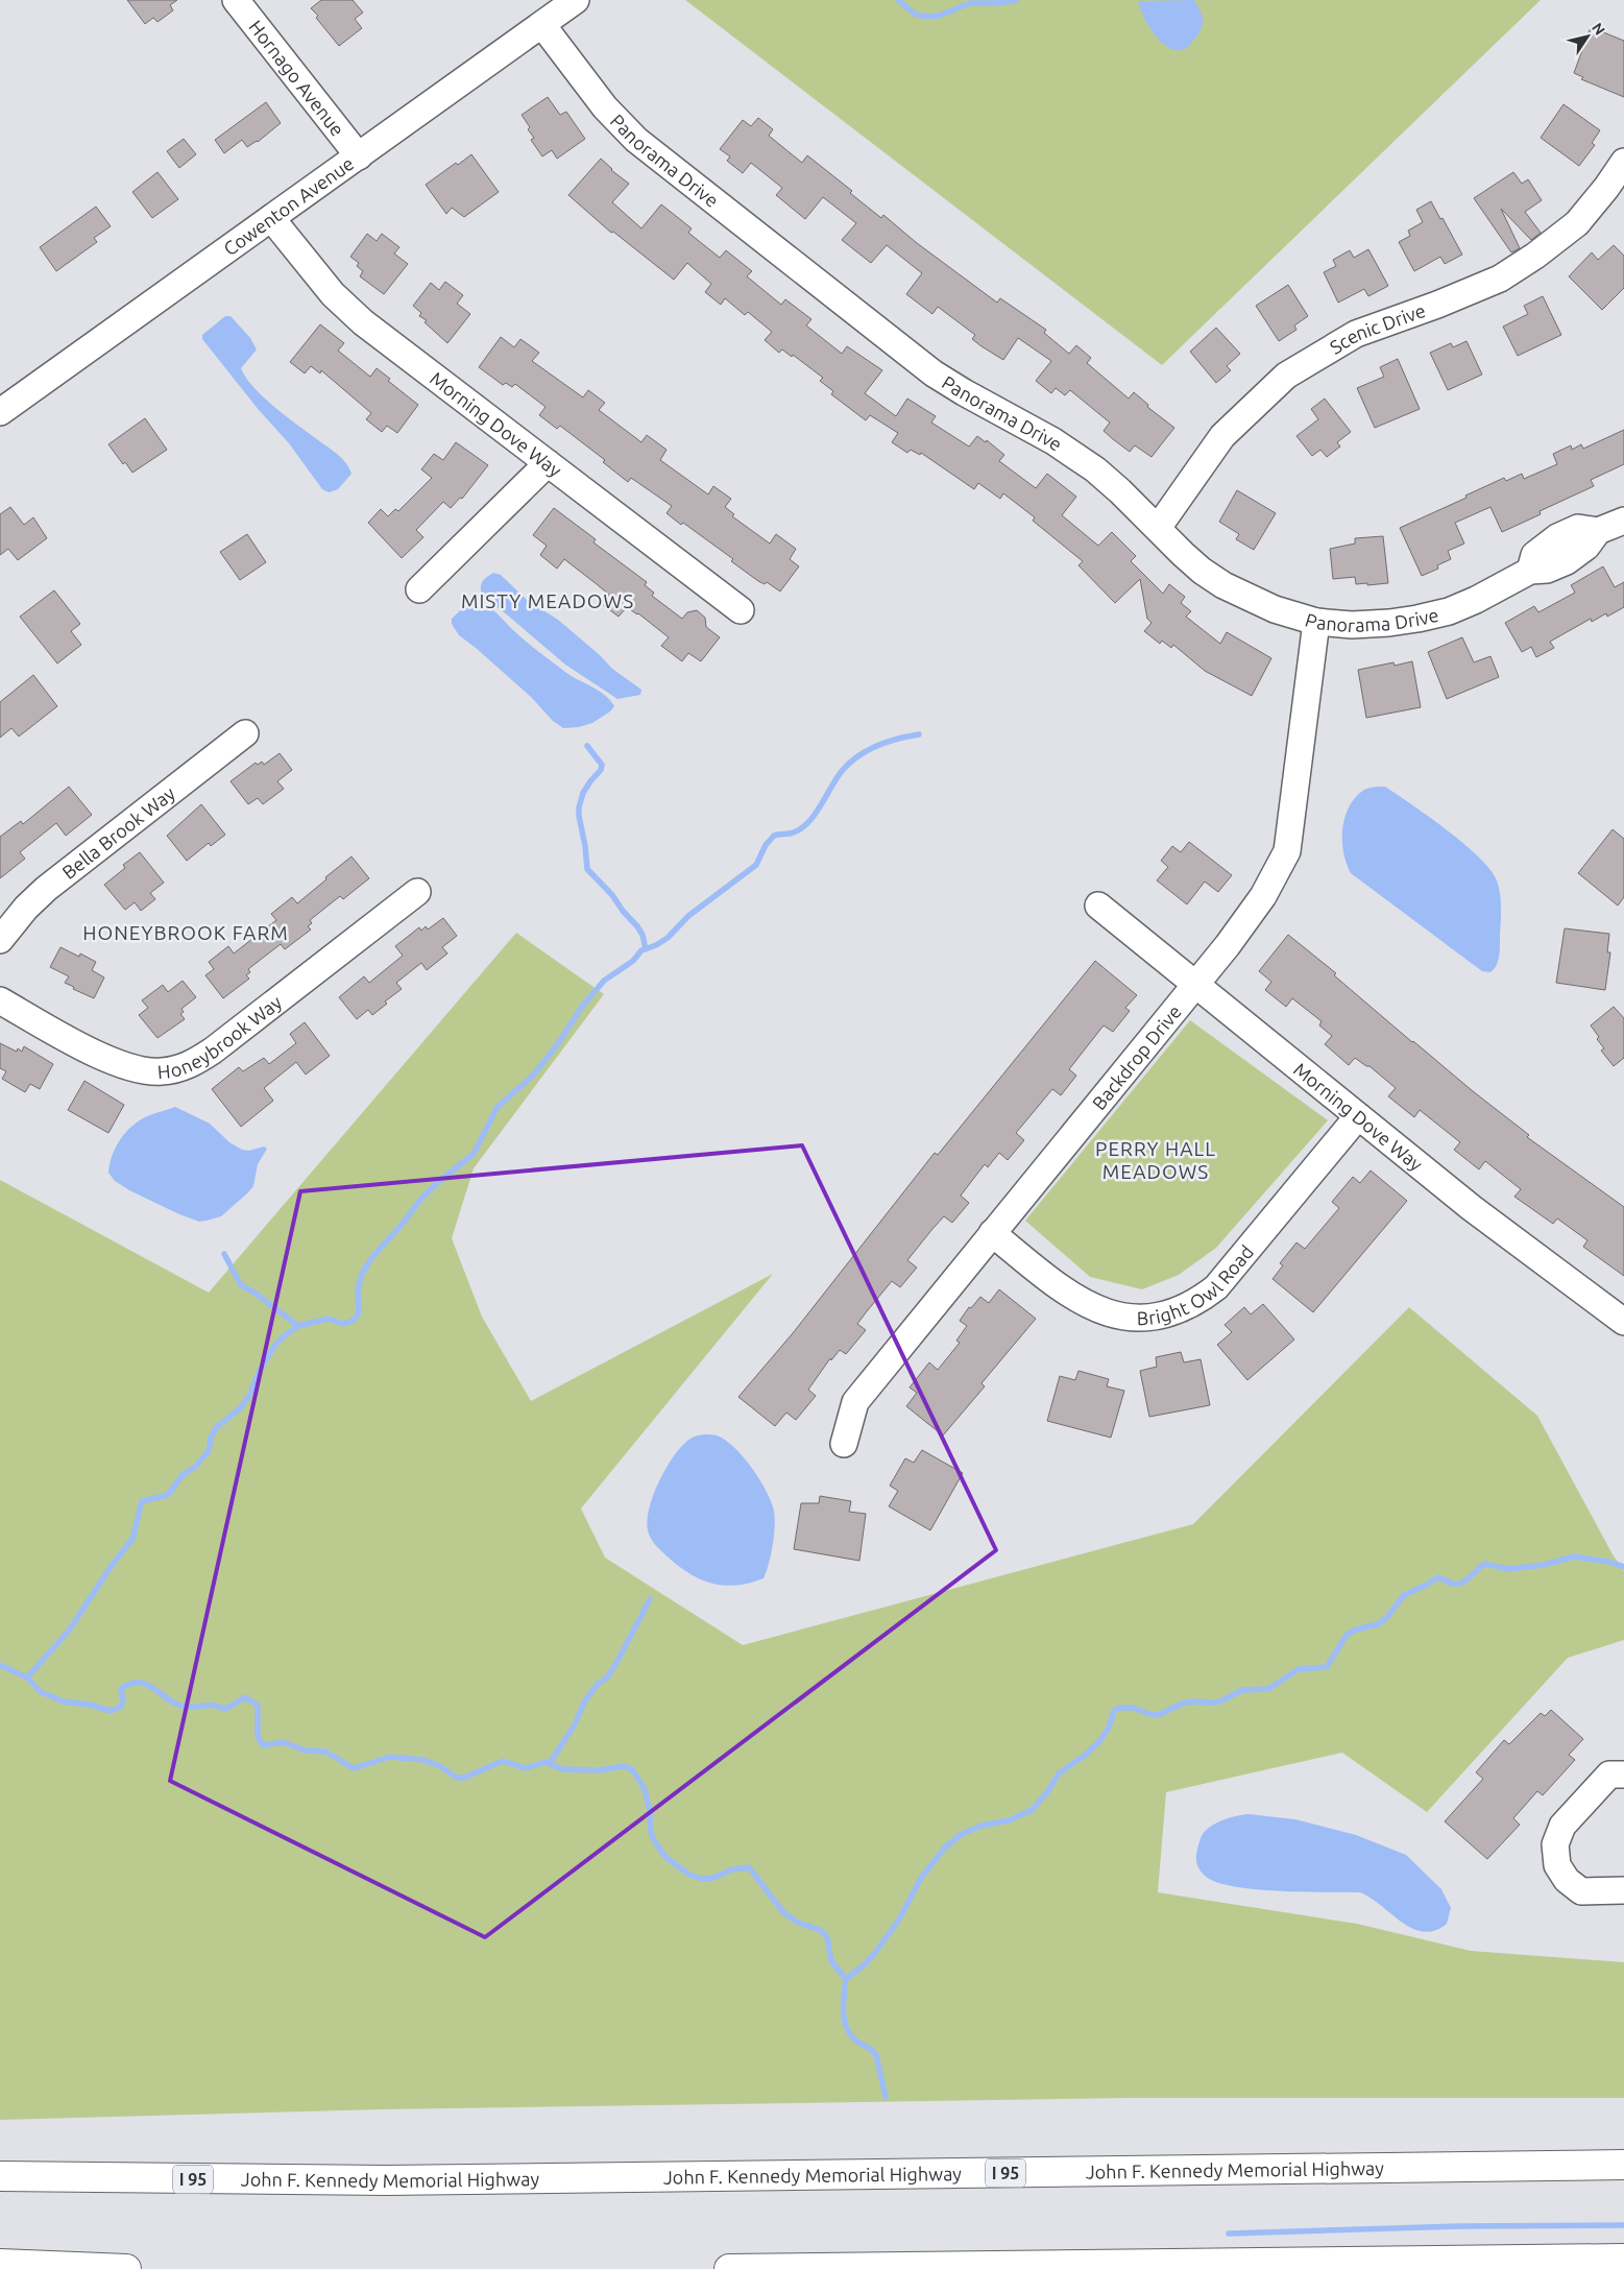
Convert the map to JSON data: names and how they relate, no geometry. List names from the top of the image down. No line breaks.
{"streets":{"highway":["John F. Kennedy Memorial Highway","I 95"],"street":["Hornago Avenue","Panorama Drive","Cowenton Avenue","Scenic Drive","Morning Dove Way","Bella Brook Way","Honeybrook Way","Backdrop Drive","Bright Owl Road"]},"crossings":[["Hornago Avenue","Cowenton Avenue"],["Panorama Drive","Cowenton Avenue"],["Panorama Drive","Scenic Drive"],["Panorama Drive","Backdrop Drive"],["Cowenton Avenue","Morning Dove Way"],["Morning Dove Way","Backdrop Drive"],["Morning Dove Way","Bright Owl Road"],["Backdrop Drive","Bright Owl Road"]],"districts":["MISTY MEADOWS","HONEYBROOK FARM","PERRY HALL MEADOWS"],"north":"top right"}
